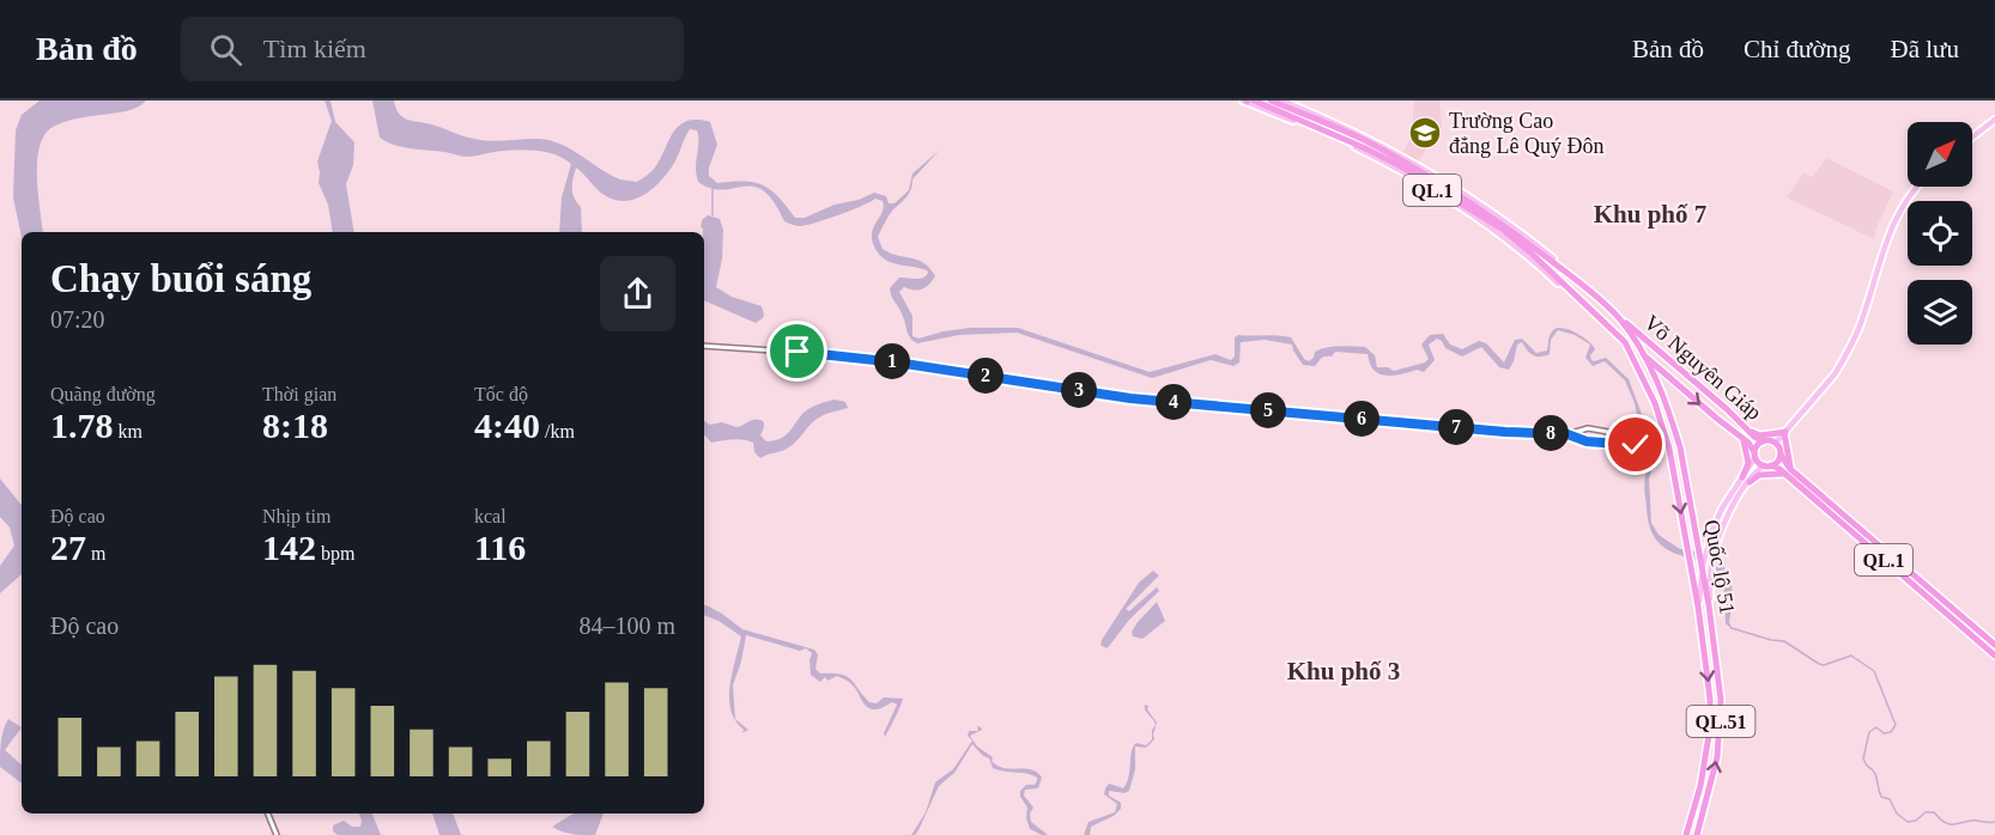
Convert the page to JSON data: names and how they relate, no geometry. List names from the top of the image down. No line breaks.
{"streets":{"highway":["QL.1","Võ Nguyên Giáp","Quốc lộ 51","QL.51"]},"crossings":[["QL.1","Võ Nguyên Giáp"],["Võ Nguyên Giáp","Quốc lộ 51"]],"districts":["Khu phố 7","Khu phố 3"],"places":{"school or university":["Trường Cao đẳng Lê Quý Đôn"]},"north":"top right","page":{"header":"Bản đồ","search":"Tìm kiếm","nav":["Bản đồ","Chỉ đường","Đã lưu"],"heading":["Chạy buổi sáng","07:20"],"pins":["1","2","3","4","5","6","7","8"],"stats":[["Quãng đường","1.78 km"],["Thời gian","8:18"],["Tốc độ","4:40 /km"],["Độ cao","27 m"],["Nhịp tim","142 bpm"],["kcal","116"]],"chart":["Độ cao","84–100 m"]}}
